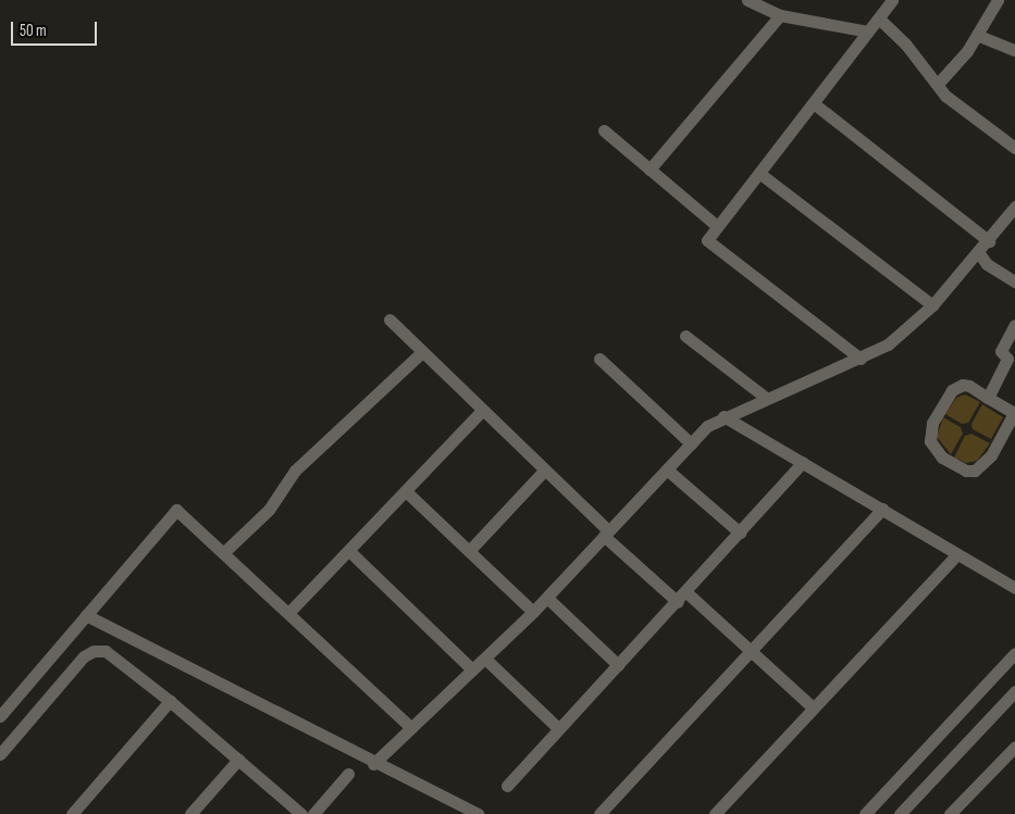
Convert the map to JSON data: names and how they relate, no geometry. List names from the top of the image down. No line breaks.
{"scale_bar":"50 m"}
